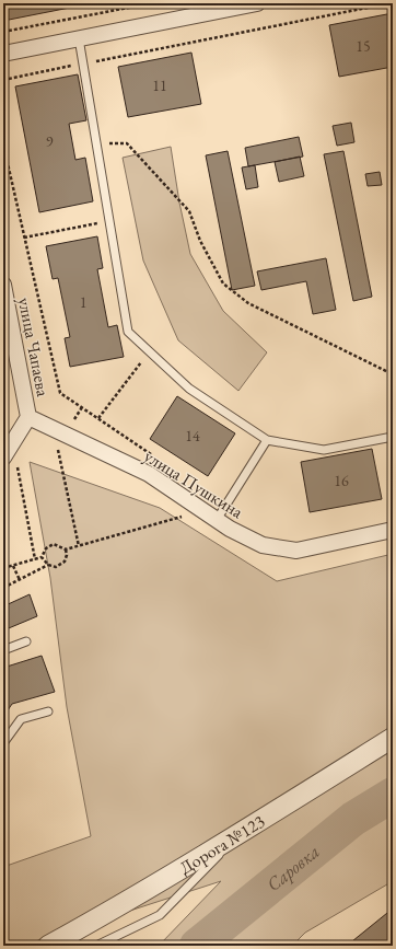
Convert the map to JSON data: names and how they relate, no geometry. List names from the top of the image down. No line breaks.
{"streets":{"street":["улица Чапаева","улица Пушкина","Дорога №123"]},"crossings":[["улица Чапаева","улица Пушкина"]],"water":["Саровка"],"house_numbers":["15","11","9","1","14","16"]}
